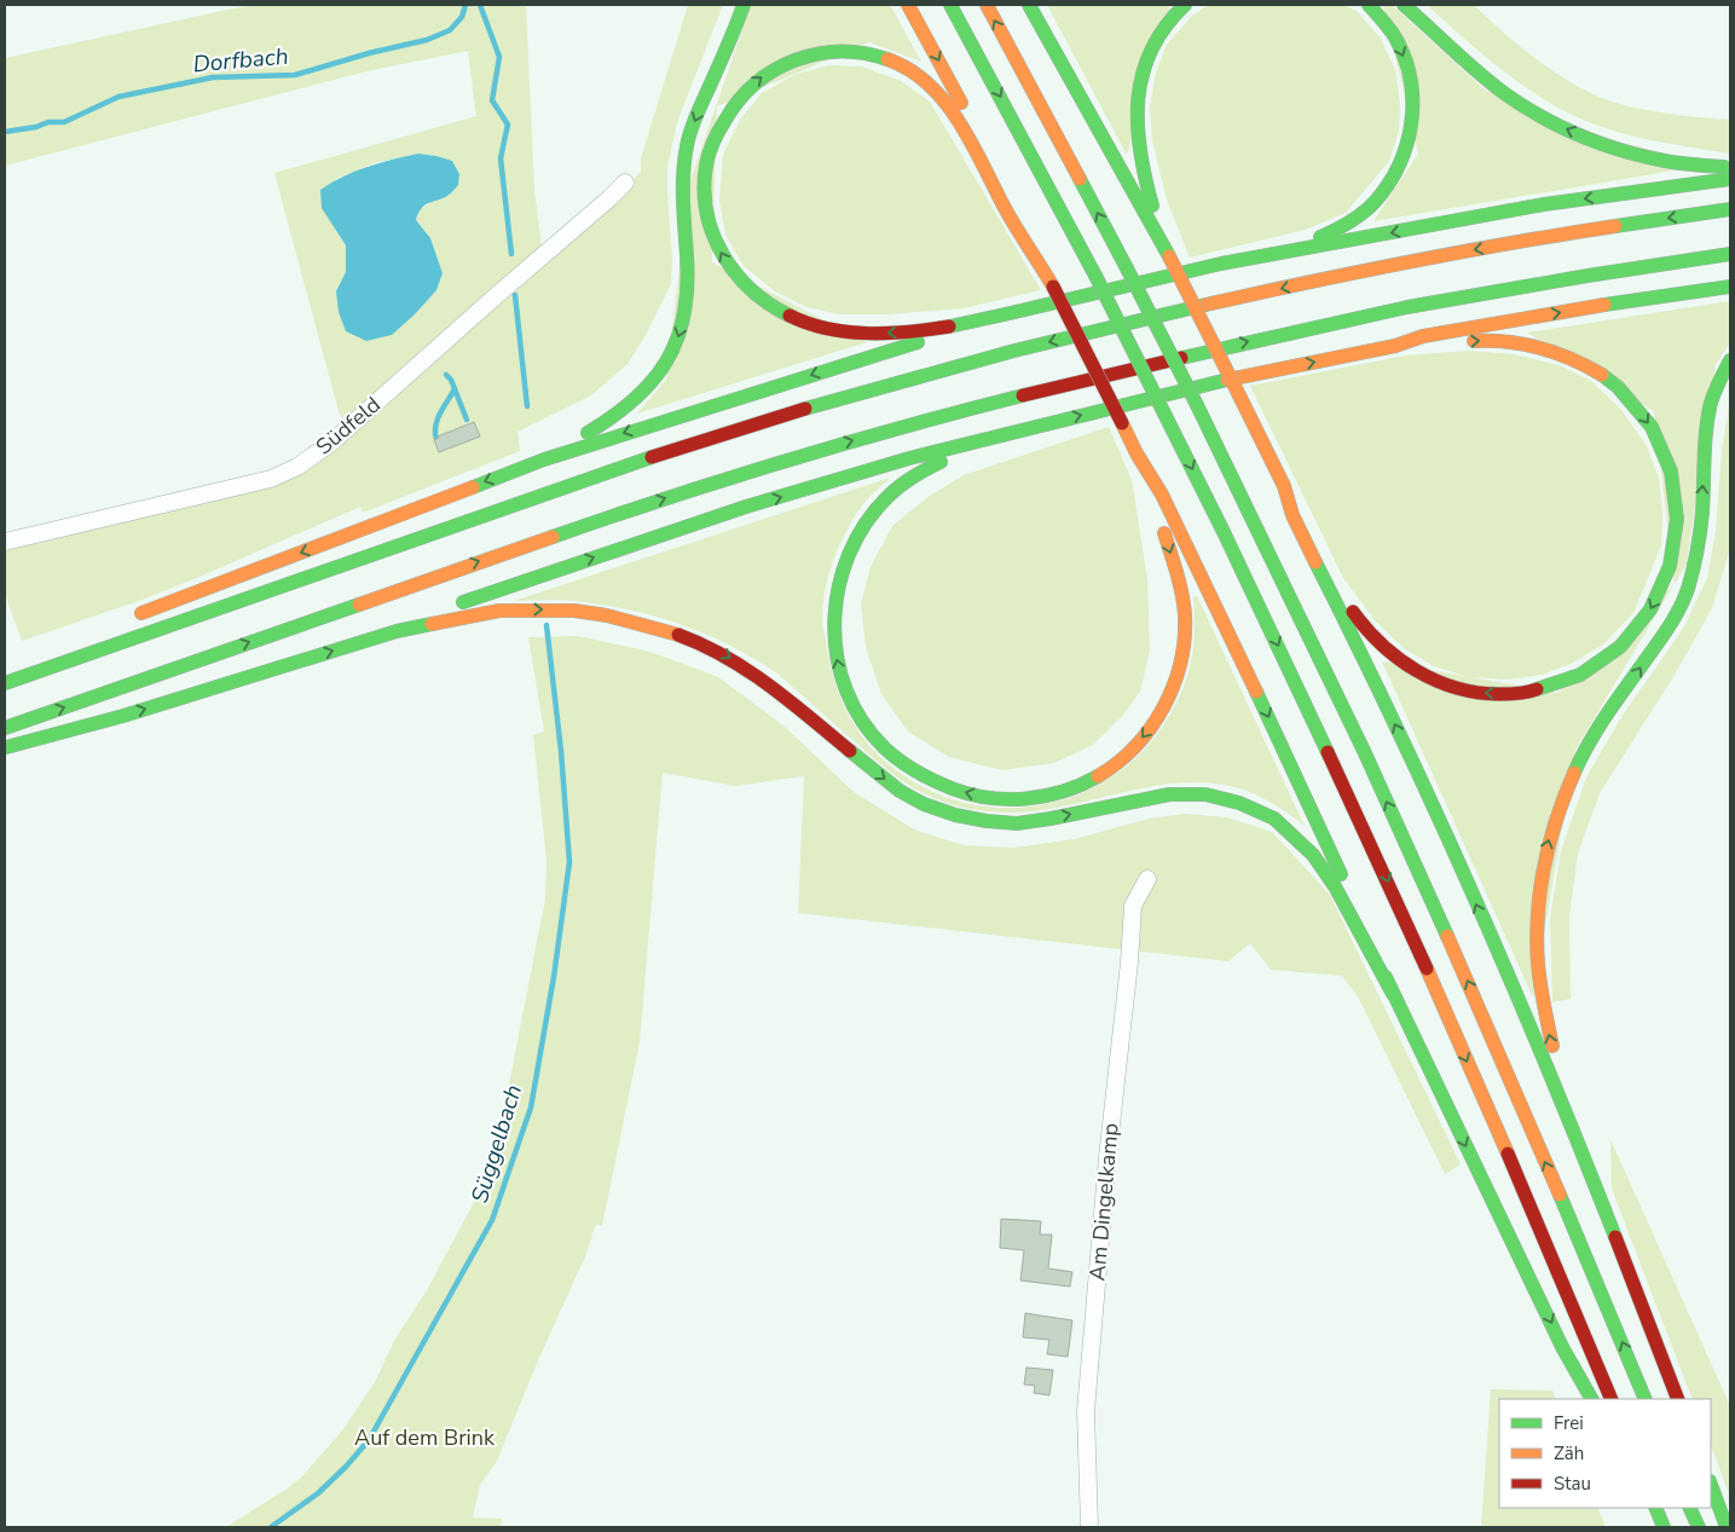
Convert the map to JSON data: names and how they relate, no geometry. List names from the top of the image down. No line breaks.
{"streets":{"street":["Südfeld","Am Dingelkamp"]},"water":["Dorfbach","Süggelbach"],"parks":["Auf dem Brink"],"legend":["Frei","Zäh","Stau"]}
